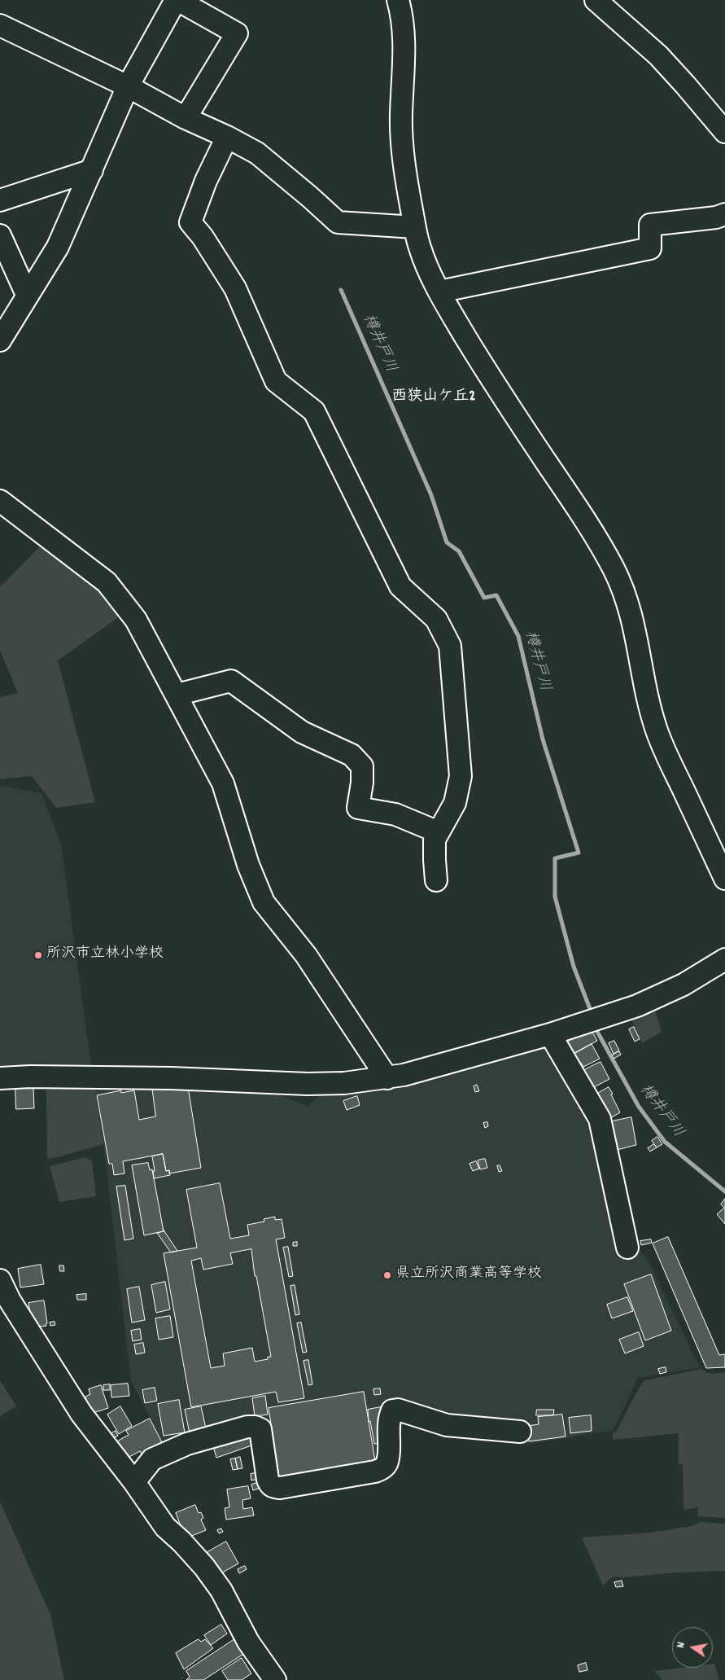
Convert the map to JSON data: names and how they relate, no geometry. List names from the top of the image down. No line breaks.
{"districts":["西狭山ケ丘2"],"water":["樽井戸川"],"places":["所沢市立林小学校","県立所沢商業高等学校"],"north":"left"}
